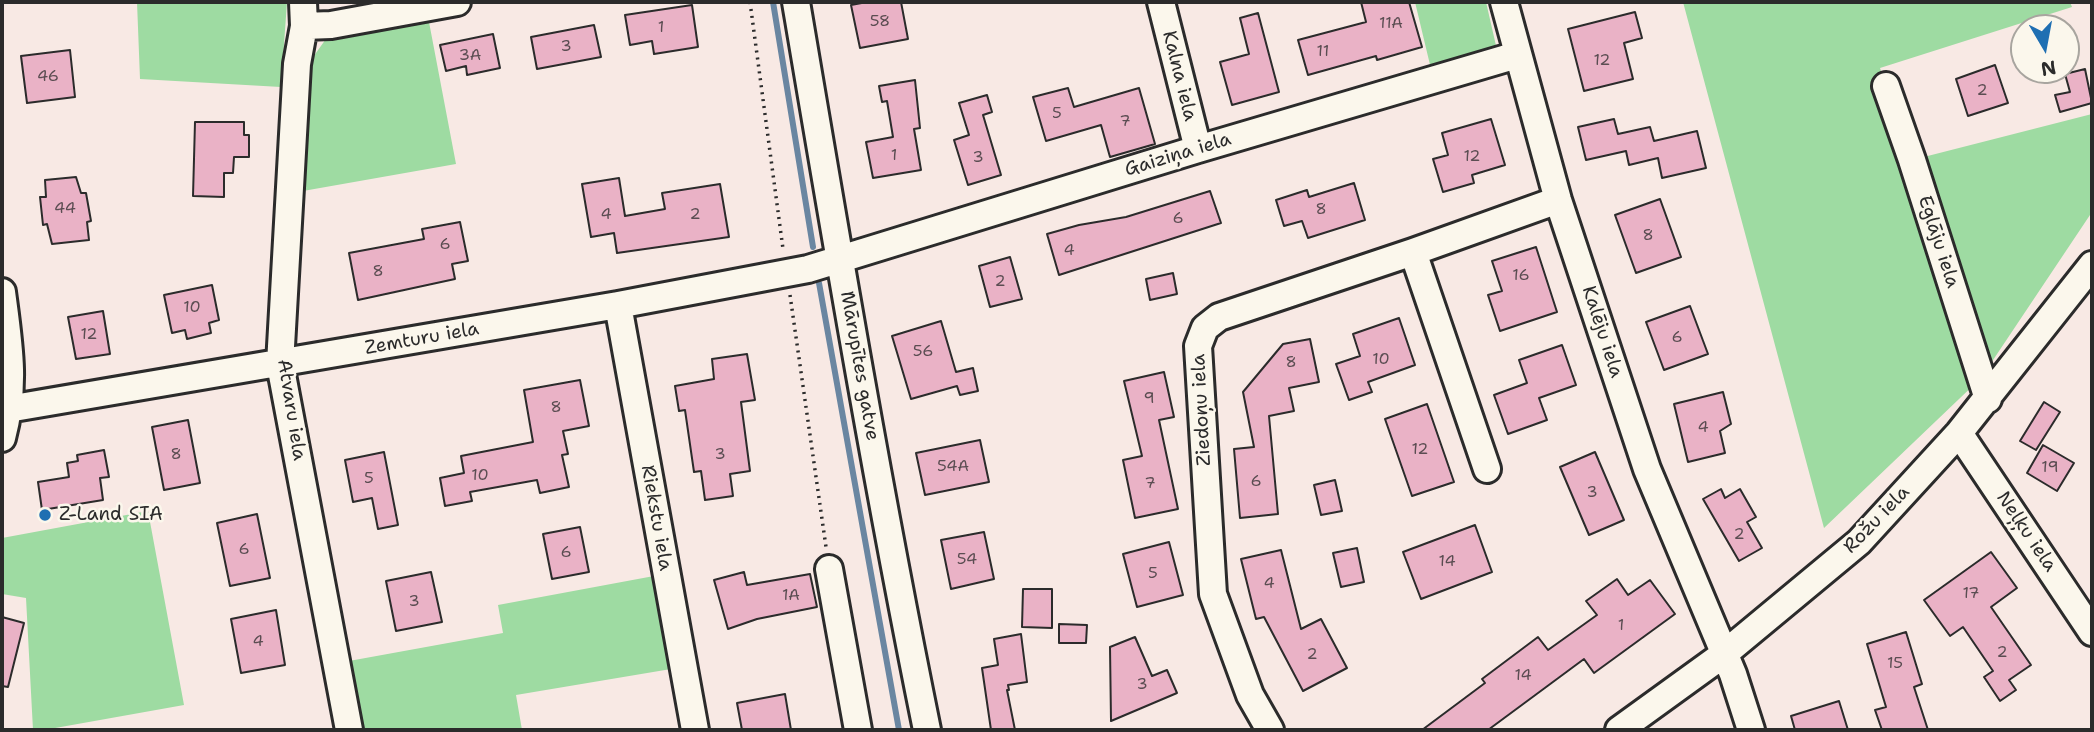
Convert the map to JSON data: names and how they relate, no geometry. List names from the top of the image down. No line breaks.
{"streets":{"street":["Kalna iela","Gaiziņa iela","Eglāju iela","Kalēju iela","Zemturu iela","Mārupītes gatve","Atvaru iela","Ziedoņu iela","Riekstu iela","Rožu iela","Neļķu iela"]},"crossings":[["Kalna iela","Gaiziņa iela"],["Gaiziņa iela","Kalēju iela"],["Gaiziņa iela","Zemturu iela"],["Gaiziņa iela","Mārupītes gatve"],["Eglāju iela","Rožu iela"],["Kalēju iela","Ziedoņu iela"],["Kalēju iela","Rožu iela"],["Zemturu iela","Mārupītes gatve"],["Zemturu iela","Atvaru iela"],["Zemturu iela","Riekstu iela"],["Rožu iela","Neļķu iela"]],"places":["Z-Land SIA"],"house_numbers":["58","11A","1","3","11","3A","12","46","2","5","7","1","12","3","44","8","4","2","6","8","6","4","8","16","2","10","12","6","56","10","8","9","8","4","12","8","3","54A","19","10","5","6","7","3","2","6","6","54","14","5","4","17","1A","3","1","4","2","2","15","14","3"],"north":"bottom"}
